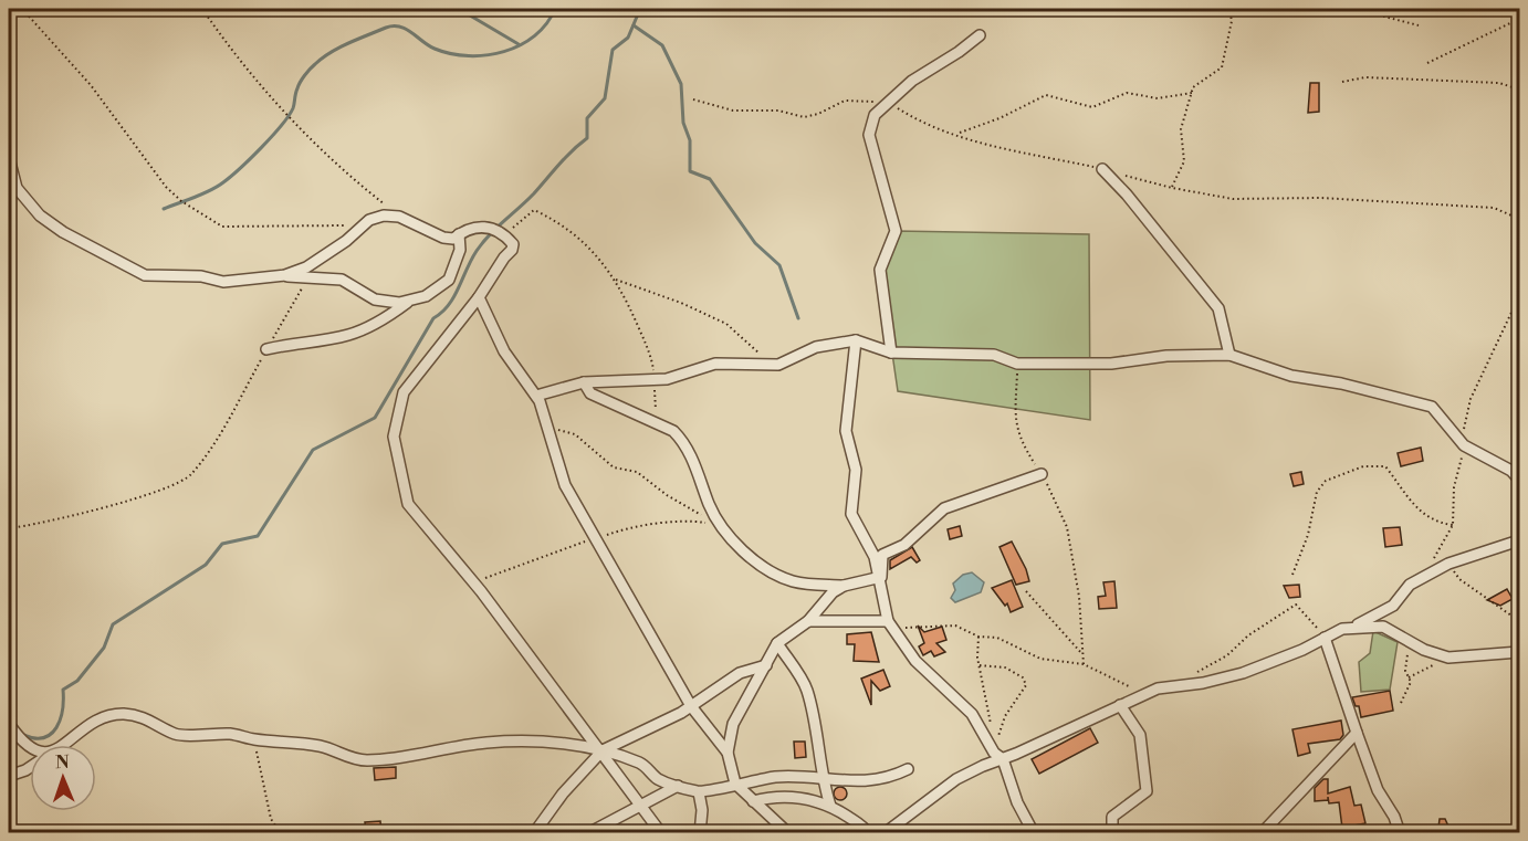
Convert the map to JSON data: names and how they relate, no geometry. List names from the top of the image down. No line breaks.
{"north":"top"}
